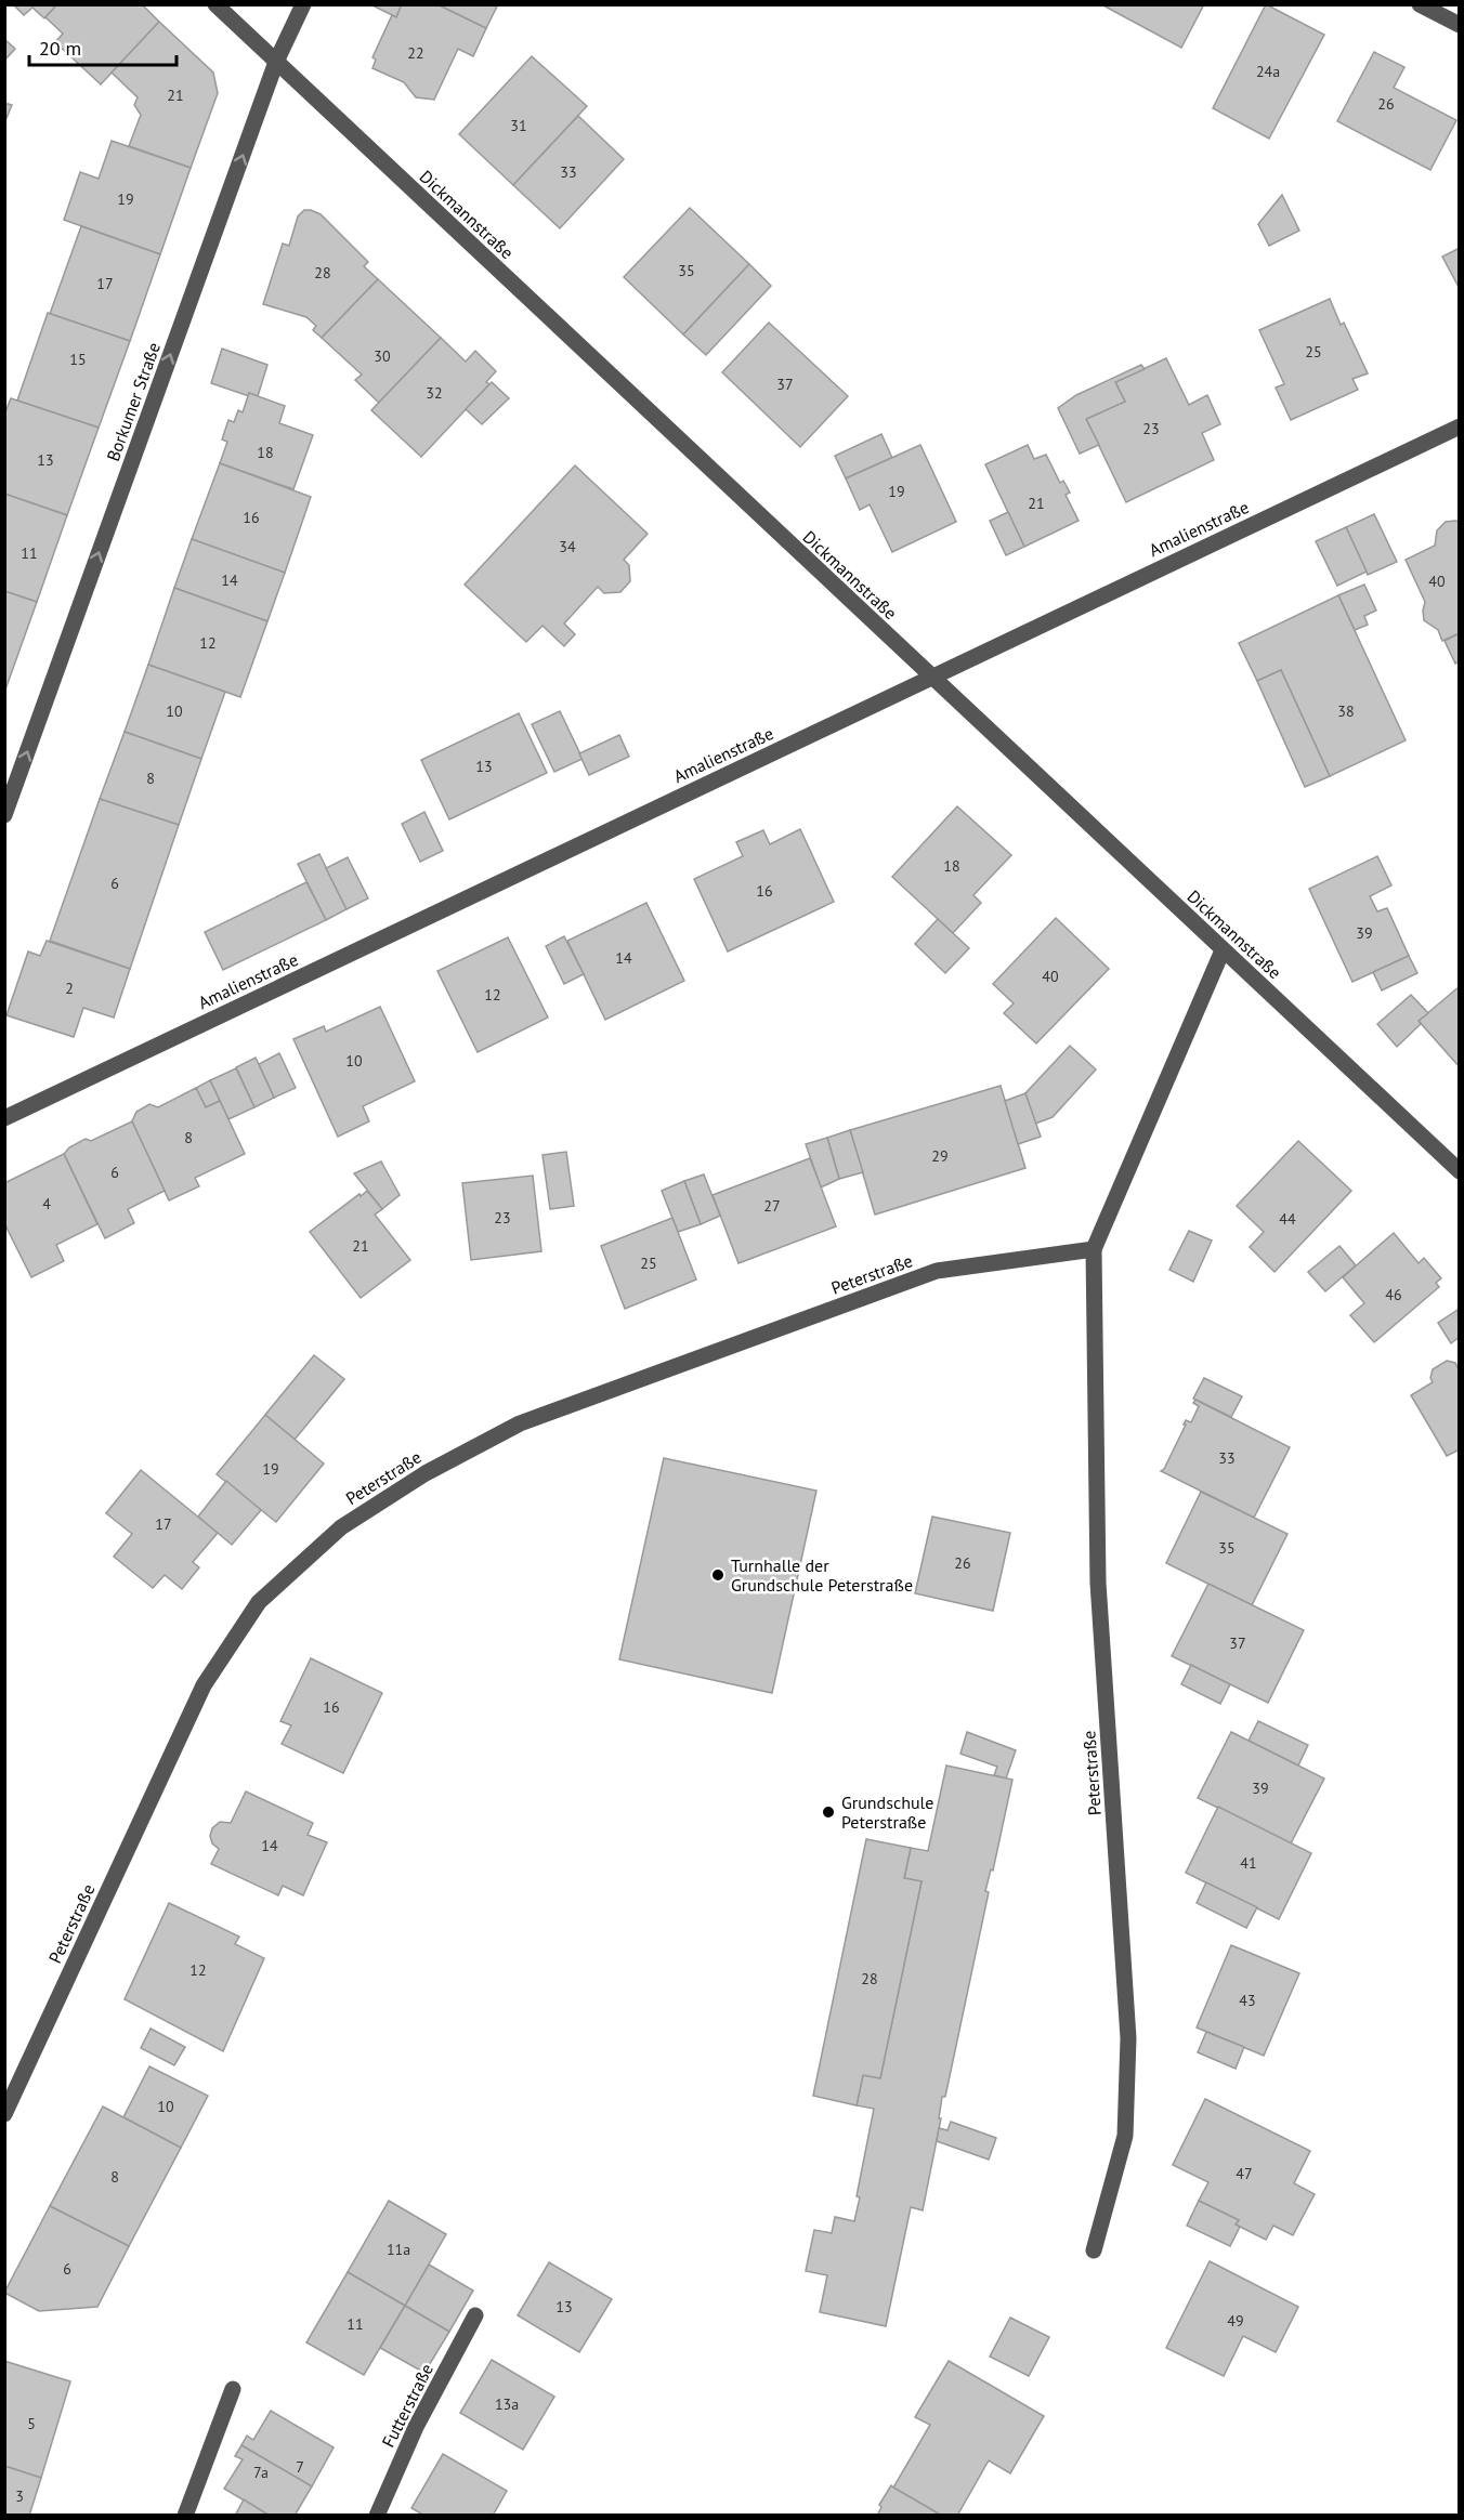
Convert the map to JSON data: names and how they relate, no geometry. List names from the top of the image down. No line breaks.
{"streets":{"street":["Dickmannstraße","Borkumer Straße","Amalienstraße","Peterstraße","Futterstraße"]},"crossings":[["Dickmannstraße","Borkumer Straße"],["Dickmannstraße","Amalienstraße"],["Dickmannstraße","Peterstraße"]],"one_way":["Borkumer Straße"],"places":["Turnhalle der Grundschule Peterstraße","Grundschule Peterstraße"],"house_numbers":["22","24a","21","26","31","33","19","35","28","17","25","30","15","37","32","23","18","13","19","21","16","34","11","14","40","12","10","38","13","8","18","6","16","39","14","40","2","12","10","8","29","6","4","27","23","44","21","25","46","33","19","17","35","26","37","16","39","14","41","12","28","43","10","47","8","11a","6","13","49","11","13a","5","7","7a","3"],"scale_bar":"20 m"}
